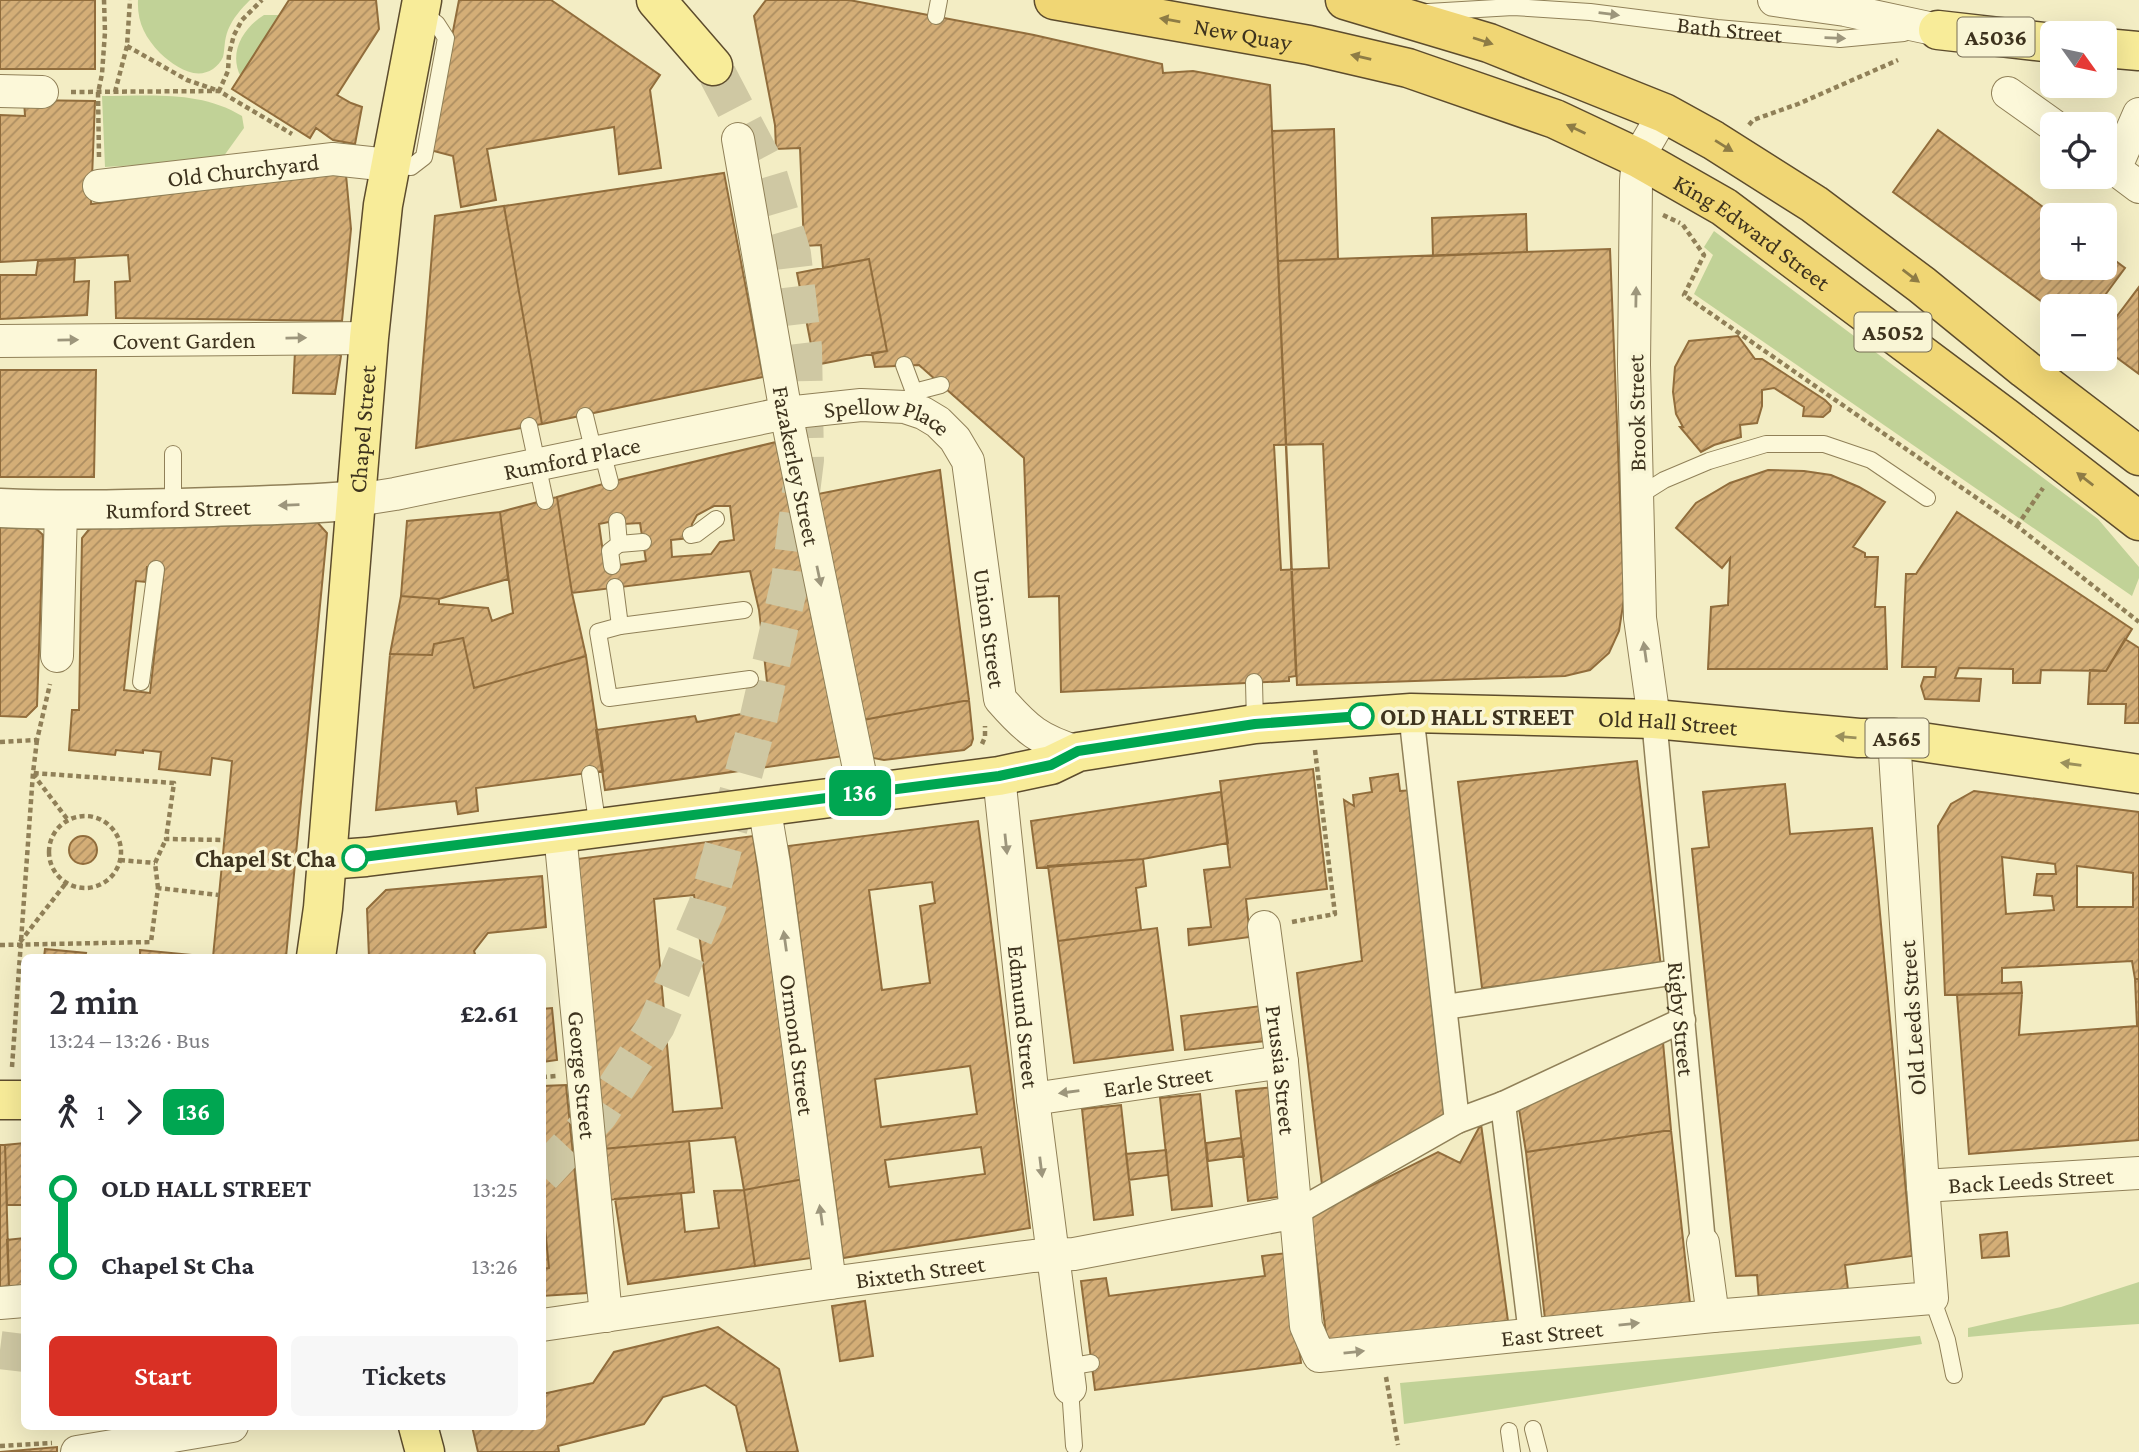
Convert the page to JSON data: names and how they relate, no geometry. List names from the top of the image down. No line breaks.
{"streets":{"highway":["New Quay","King Edward Street","A5052"],"main road":["Bath Street","A5036","Chapel Street","Old Hall Street","A565"],"street":["Old Churchyard","Covent Garden","Brook Street","Spellow Place","Rumford Place","Fazakerley Street","Rumford Street","Union Street","Edmund Street","Rigby Street","Old Leeds Street","Ormond Street","Prussia Street","George Street","Earle Street","Back Leeds Street","Bixteth Street","East Street"]},"crossings":[["Bath Street","A5052"],["New Quay","King Edward Street"],["Old Churchyard","Chapel Street"],["King Edward Street","Brook Street"],["A5052","Brook Street"],["Covent Garden","Chapel Street"],["Brook Street","Old Hall Street"],["Brook Street","Rigby Street"],["Spellow Place","Rumford Place"],["Spellow Place","Fazakerley Street"],["Spellow Place","Union Street"],["Chapel Street","Rumford Place"],["Chapel Street","Rumford Street"],["Chapel Street","Old Hall Street"],["Rumford Place","Fazakerley Street"],["Rumford Place","Rumford Street"],["Fazakerley Street","Old Hall Street"],["Union Street","Old Hall Street"],["Old Hall Street","Edmund Street"],["Old Hall Street","Rigby Street"],["Old Hall Street","Old Leeds Street"],["Old Hall Street","Ormond Street"],["Old Hall Street","George Street"],["Edmund Street","Earle Street"],["Edmund Street","Bixteth Street"],["Rigby Street","East Street"],["Old Leeds Street","Back Leeds Street"],["Old Leeds Street","East Street"],["Ormond Street","Bixteth Street"],["Prussia Street","Earle Street"],["Prussia Street","Bixteth Street"],["Prussia Street","East Street"],["George Street","Bixteth Street"],["Bixteth Street","East Street"]],"one_way":["Bath Street","New Quay","Covent Garden","Brook Street","Fazakerley Street","Rumford Street","Edmund Street","Ormond Street","Earle Street"],"places":["OLD HALL STREET","Chapel St Cha"],"lines":["bus line 136"],"north":"bottom right","page":{"on_map":"136","map_buttons":["+","−"],"heading":["2 min","13:24 – 13:26 · Bus","£2.61"],"legs":["1","136"],"list":[{"name":"OLD HALL STREET","value":"13:25"},{"name":"Chapel St Cha","value":"13:26"}],"buttons":["Start","Tickets"]}}
